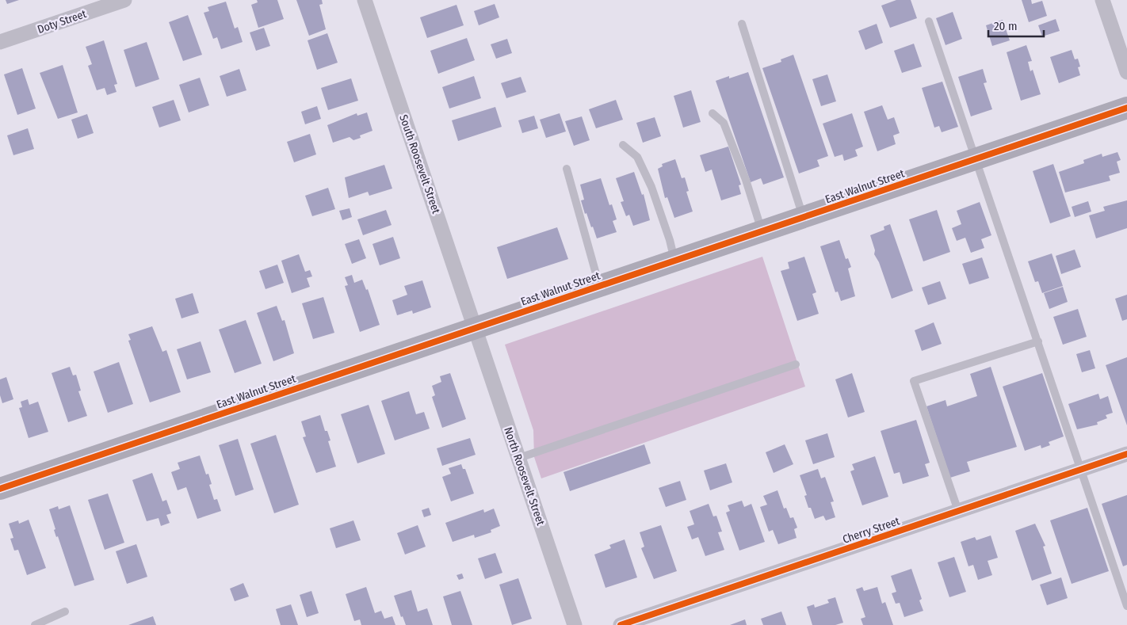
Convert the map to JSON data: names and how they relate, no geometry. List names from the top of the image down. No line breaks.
{"streets":{"street":["Doty Street","South Roosevelt Street","East Walnut Street","North Roosevelt Street","Cherry Street"]},"crossings":[["South Roosevelt Street","East Walnut Street"],["South Roosevelt Street","North Roosevelt Street"],["East Walnut Street","North Roosevelt Street"]],"scale_bar":"20 m"}
